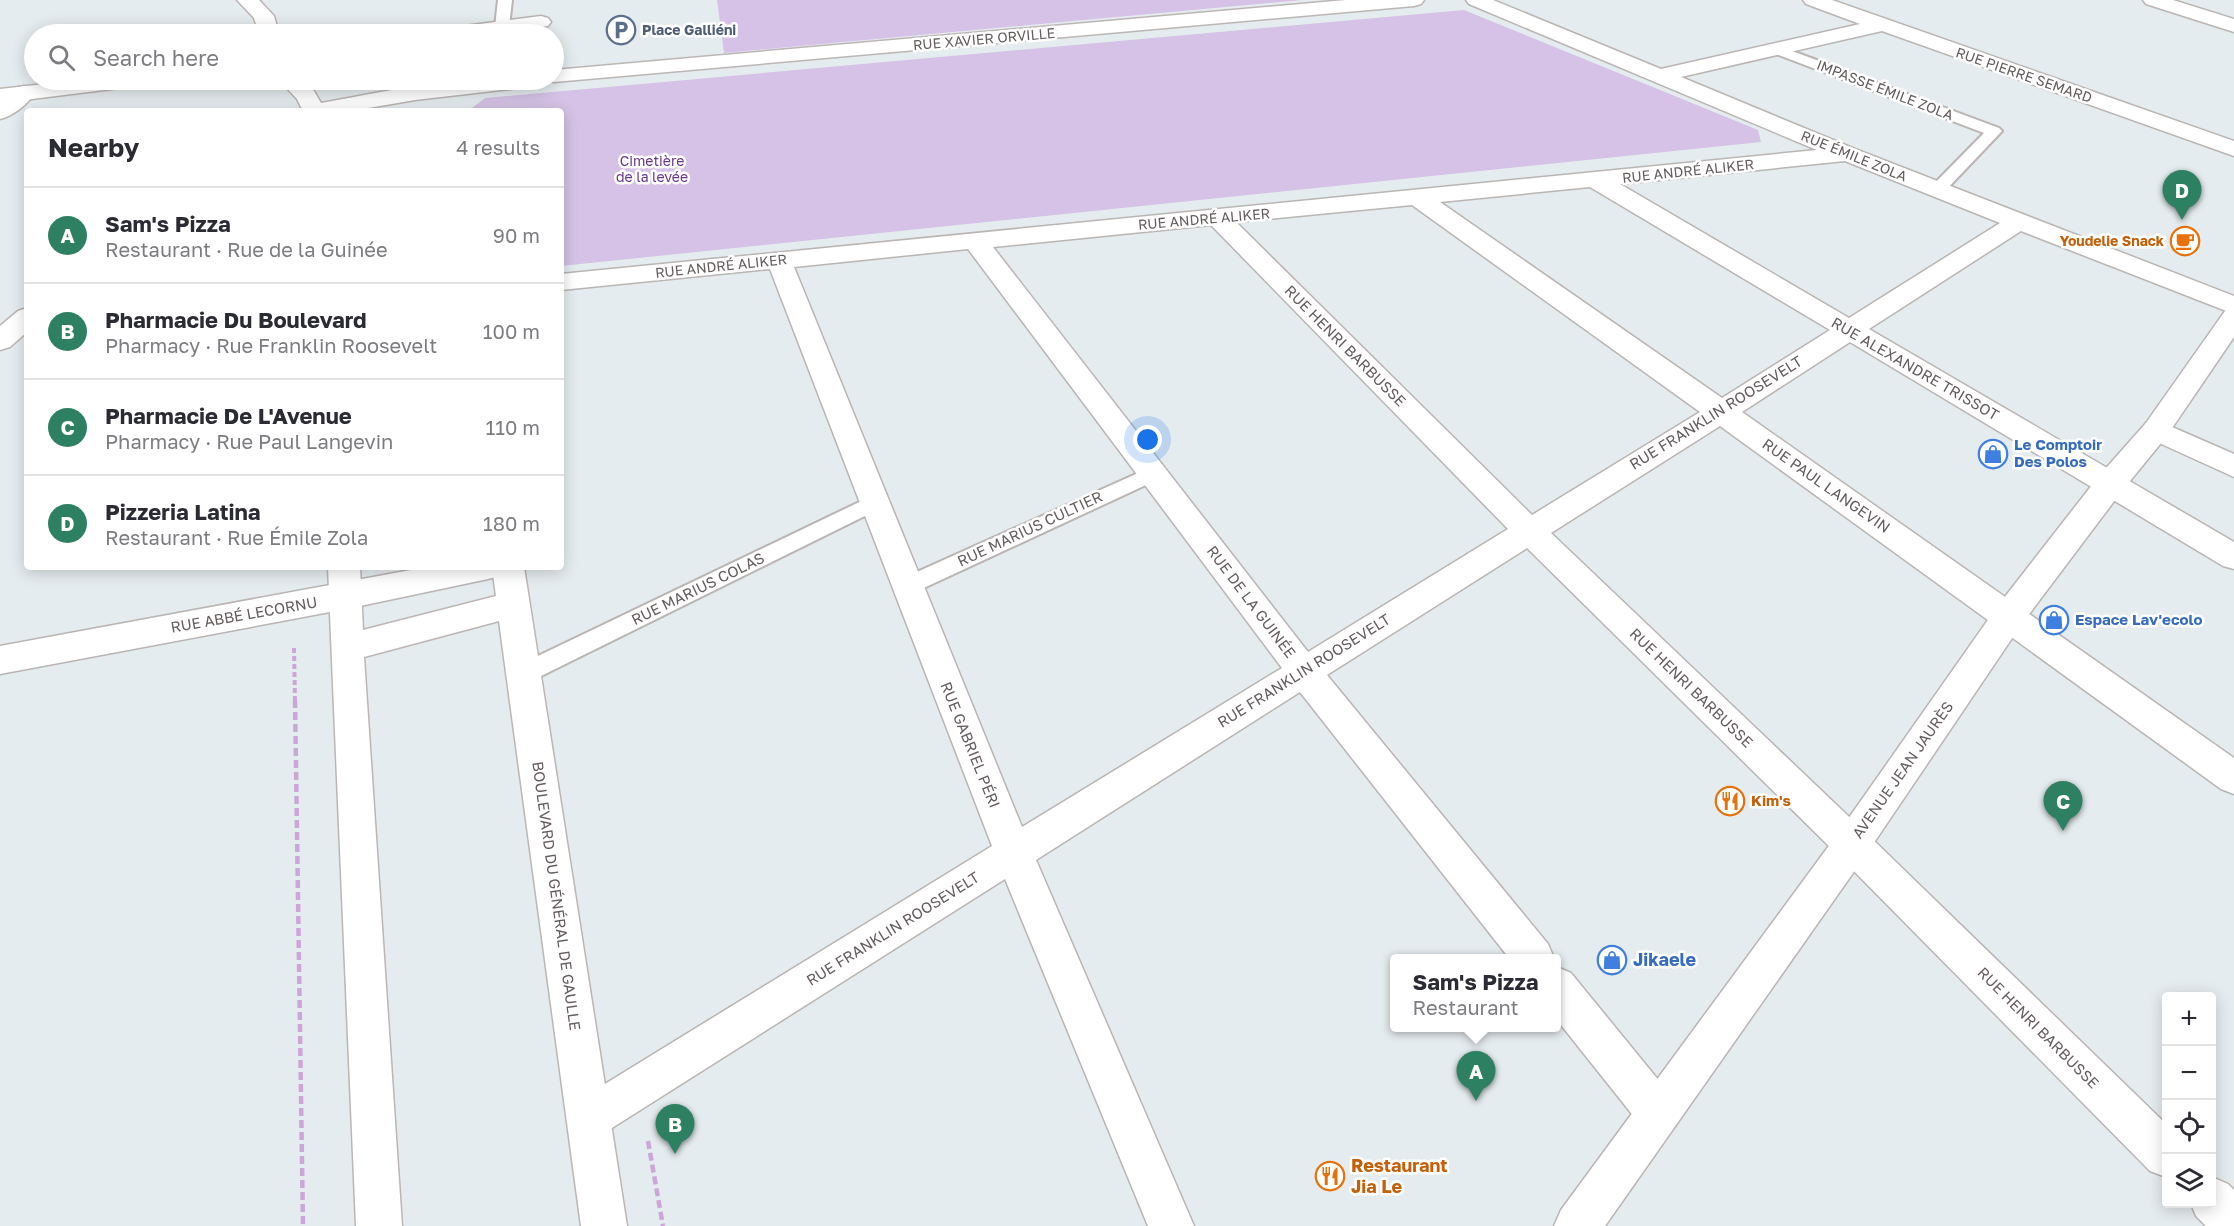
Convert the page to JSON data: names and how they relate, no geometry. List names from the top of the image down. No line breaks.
{"streets":{"street":["RUE XAVIER ORVILLE","RUE PIERRE SEMARD","RUE ÉMILE ZOLA","RUE ANDRÉ ALIKER","RUE HENRI BARBUSSE","RUE ALEXANDRE TRISSOT","RUE FRANKLIN ROOSEVELT","RUE PAUL LANGEVIN","RUE DE LA GUINÉE","RUE ABBÉ LECORNU","RUE GABRIEL PÉRI","AVENUE JEAN JAURÈS","BOULEVARD DU GÉNÉRAL DE GAULLE"],"lane":["IMPASSE ÉMILE ZOLA","RUE MARIUS CULTIER","RUE MARIUS COLAS"]},"crossings":[["IMPASSE ÉMILE ZOLA","RUE ÉMILE ZOLA"],["RUE ÉMILE ZOLA","RUE ANDRÉ ALIKER"],["RUE ÉMILE ZOLA","RUE FRANKLIN ROOSEVELT"],["RUE ANDRÉ ALIKER","RUE HENRI BARBUSSE"],["RUE ANDRÉ ALIKER","RUE ALEXANDRE TRISSOT"],["RUE ANDRÉ ALIKER","RUE PAUL LANGEVIN"],["RUE ANDRÉ ALIKER","RUE DE LA GUINÉE"],["RUE ANDRÉ ALIKER","RUE GABRIEL PÉRI"],["RUE HENRI BARBUSSE","RUE FRANKLIN ROOSEVELT"],["RUE HENRI BARBUSSE","AVENUE JEAN JAURÈS"],["RUE ALEXANDRE TRISSOT","RUE FRANKLIN ROOSEVELT"],["RUE ALEXANDRE TRISSOT","AVENUE JEAN JAURÈS"],["RUE FRANKLIN ROOSEVELT","RUE PAUL LANGEVIN"],["RUE FRANKLIN ROOSEVELT","RUE DE LA GUINÉE"],["RUE FRANKLIN ROOSEVELT","RUE GABRIEL PÉRI"],["RUE FRANKLIN ROOSEVELT","BOULEVARD DU GÉNÉRAL DE GAULLE"],["RUE PAUL LANGEVIN","AVENUE JEAN JAURÈS"],["RUE MARIUS CULTIER","RUE DE LA GUINÉE"],["RUE MARIUS CULTIER","RUE GABRIEL PÉRI"],["RUE MARIUS COLAS","RUE GABRIEL PÉRI"],["RUE MARIUS COLAS","BOULEVARD DU GÉNÉRAL DE GAULLE"]],"parks":["Cimetière de la levée"],"places":{"parking":["Place Galliéni"],"cafe":["Youdelie Snack"],"shop":["Le Comptoir Des Polos","Espace Lav'ecolo","Jikaele"],"restaurant":["Kim's","Restaurant Jia Le"]},"page":{"search":"Search here","heading":["Nearby","4 results"],"pins":["D","C","A","B"],"list":[{"mark":"A","name":"Sam's Pizza","note":"Restaurant · Rue de la Guinée","value":"90 m"},{"mark":"B","name":"Pharmacie Du Boulevard","note":"Pharmacy · Rue Franklin Roosevelt","value":"100 m"},{"mark":"C","name":"Pharmacie De L'Avenue","note":"Pharmacy · Rue Paul Langevin","value":"110 m"},{"mark":"D","name":"Pizzeria Latina","note":"Restaurant · Rue Émile Zola","value":"180 m"}],"popup":["Sam's Pizza","Restaurant"],"map_buttons":["+","−"]}}
